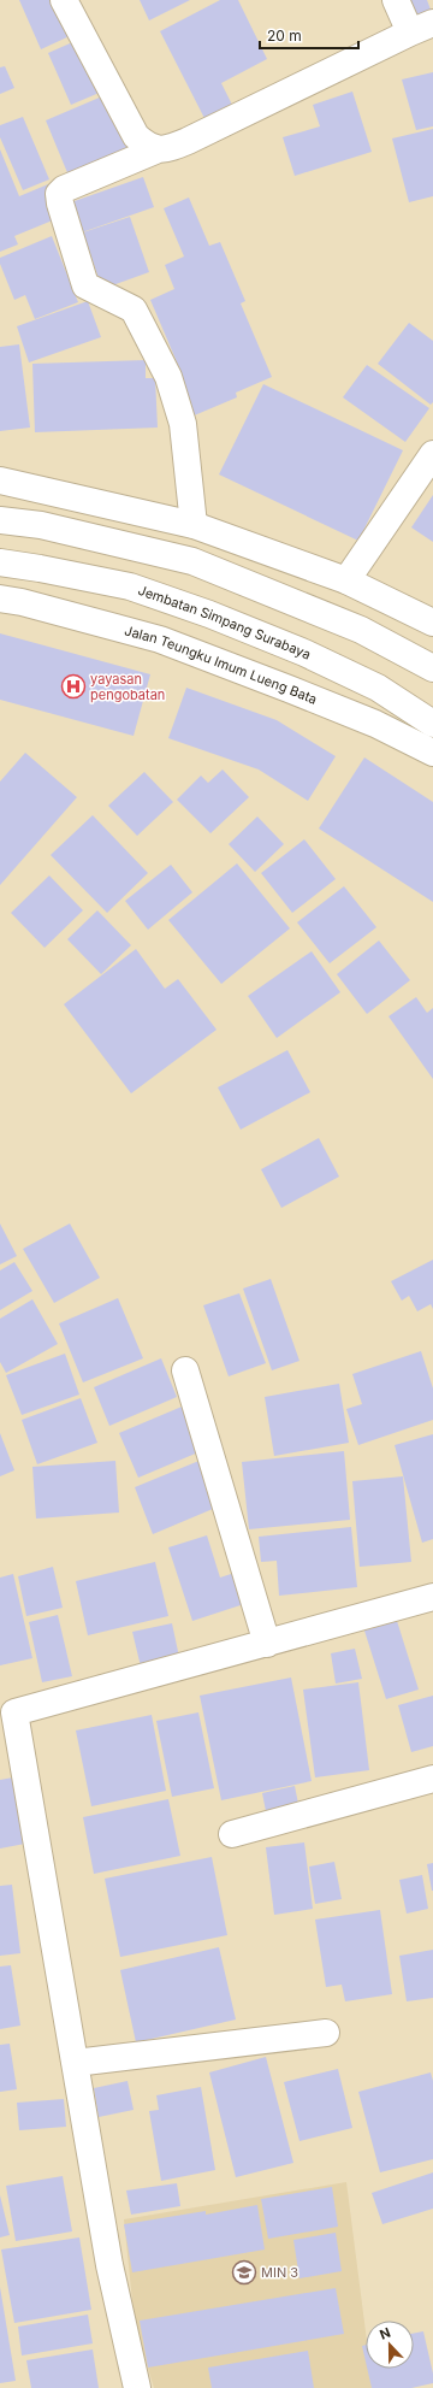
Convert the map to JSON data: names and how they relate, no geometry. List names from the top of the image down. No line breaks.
{"streets":{"main road":["Jembatan Simpang Surabaya","Jalan Teungku Imum Lueng Bata"]},"places":{"hospital":["yayasan pengobatan"],"school or university":["MIN 3"]},"scale_bar":"20 m","north":"top"}
